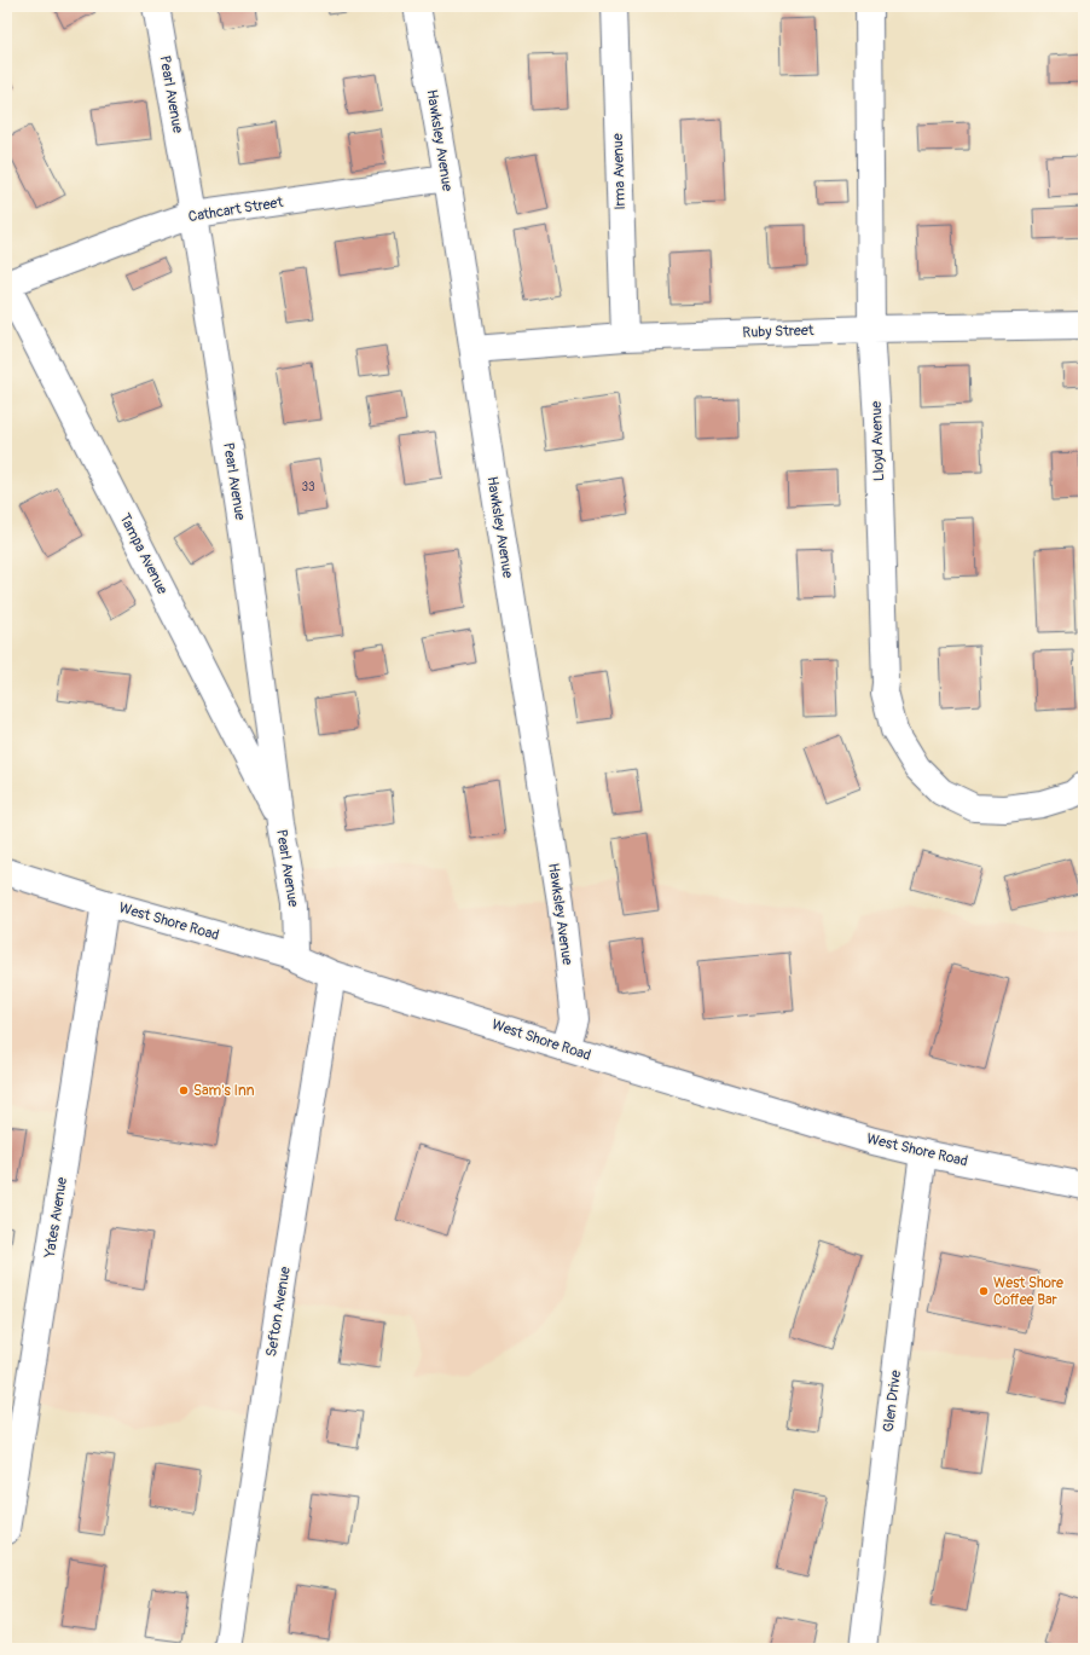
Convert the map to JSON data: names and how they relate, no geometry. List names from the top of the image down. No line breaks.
{"streets":{"street":["Pearl Avenue","Hawksley Avenue","Irma Avenue","Cathcart Street","Ruby Street","Lloyd Avenue","Tampa Avenue","West Shore Road","Yates Avenue","Sefton Avenue","Glen Drive"]},"crossings":[["Pearl Avenue","Cathcart Street"],["Pearl Avenue","Tampa Avenue"],["Pearl Avenue","West Shore Road"],["Hawksley Avenue","Cathcart Street"],["Hawksley Avenue","Ruby Street"],["Hawksley Avenue","West Shore Road"],["Irma Avenue","Ruby Street"],["Cathcart Street","Tampa Avenue"],["Ruby Street","Lloyd Avenue"],["West Shore Road","Yates Avenue"],["West Shore Road","Sefton Avenue"],["West Shore Road","Glen Drive"]],"places":["Sam's Inn","West Shore Coffee Bar"],"house_numbers":["33"]}
